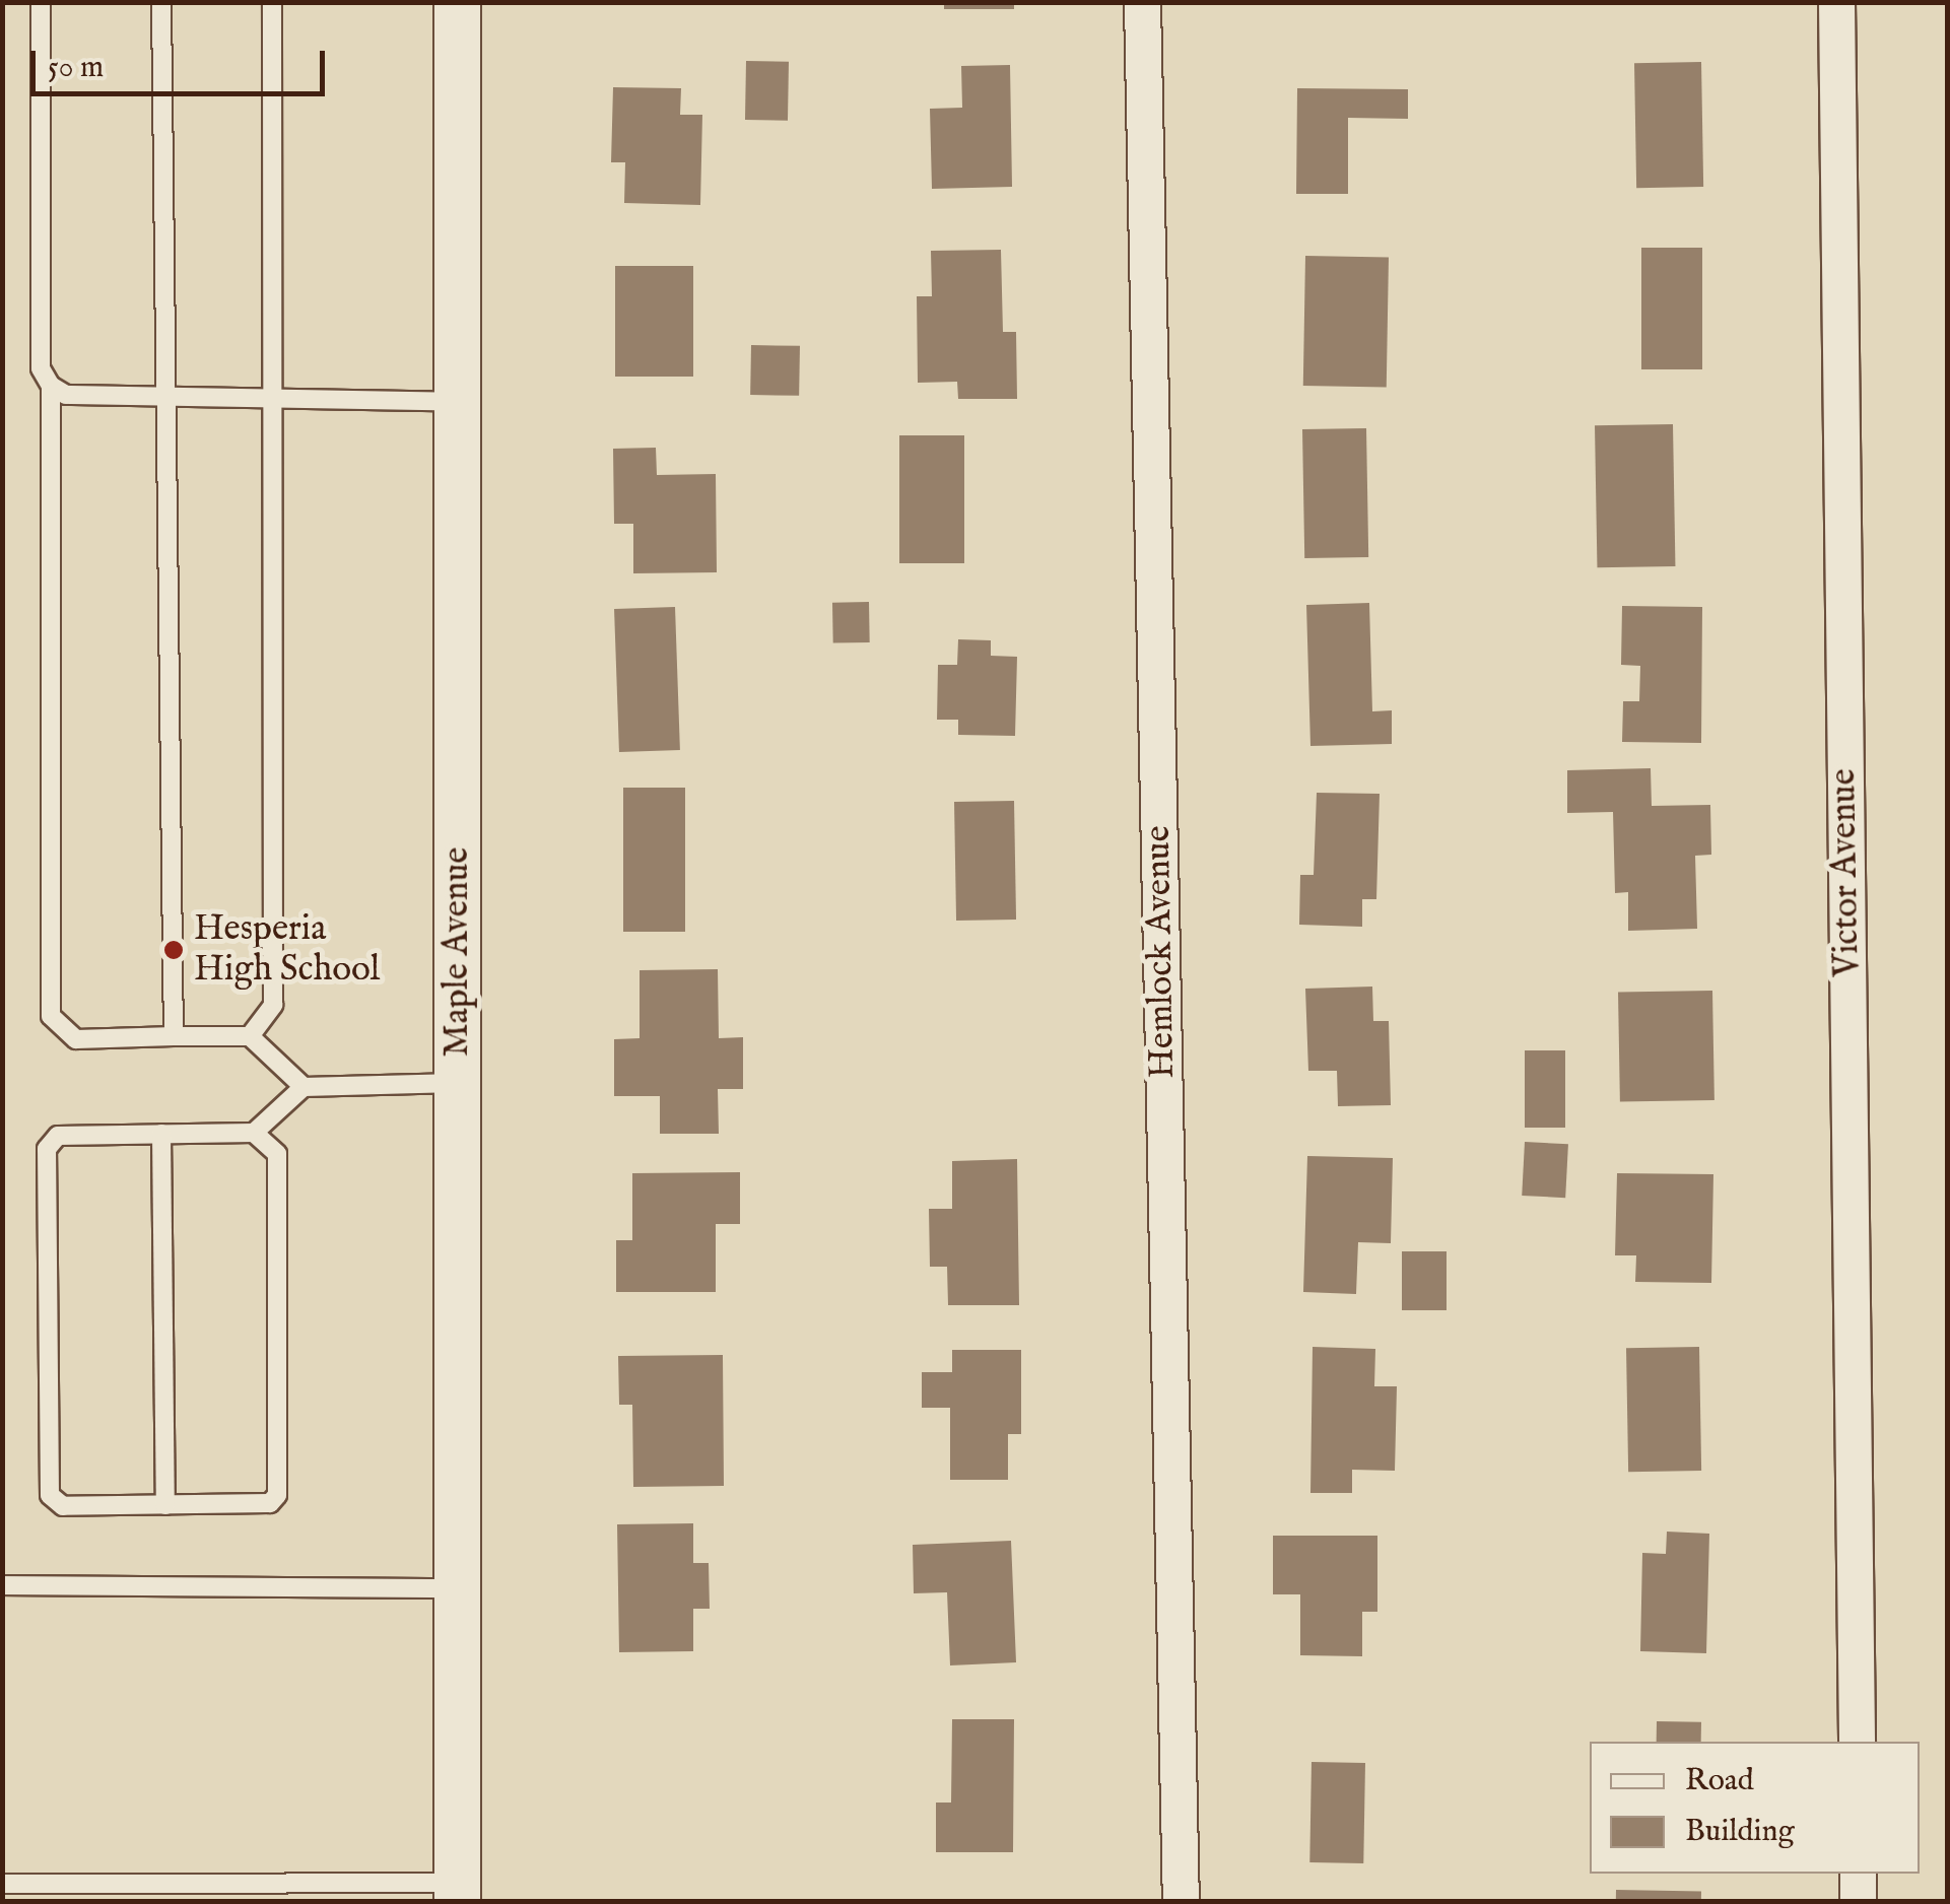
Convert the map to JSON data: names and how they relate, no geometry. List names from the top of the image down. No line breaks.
{"streets":{"street":["Victor Avenue","Maple Avenue","Hemlock Avenue"]},"places":["Hesperia High School"],"legend":["Road","Building"],"scale_bar":"50 m"}
